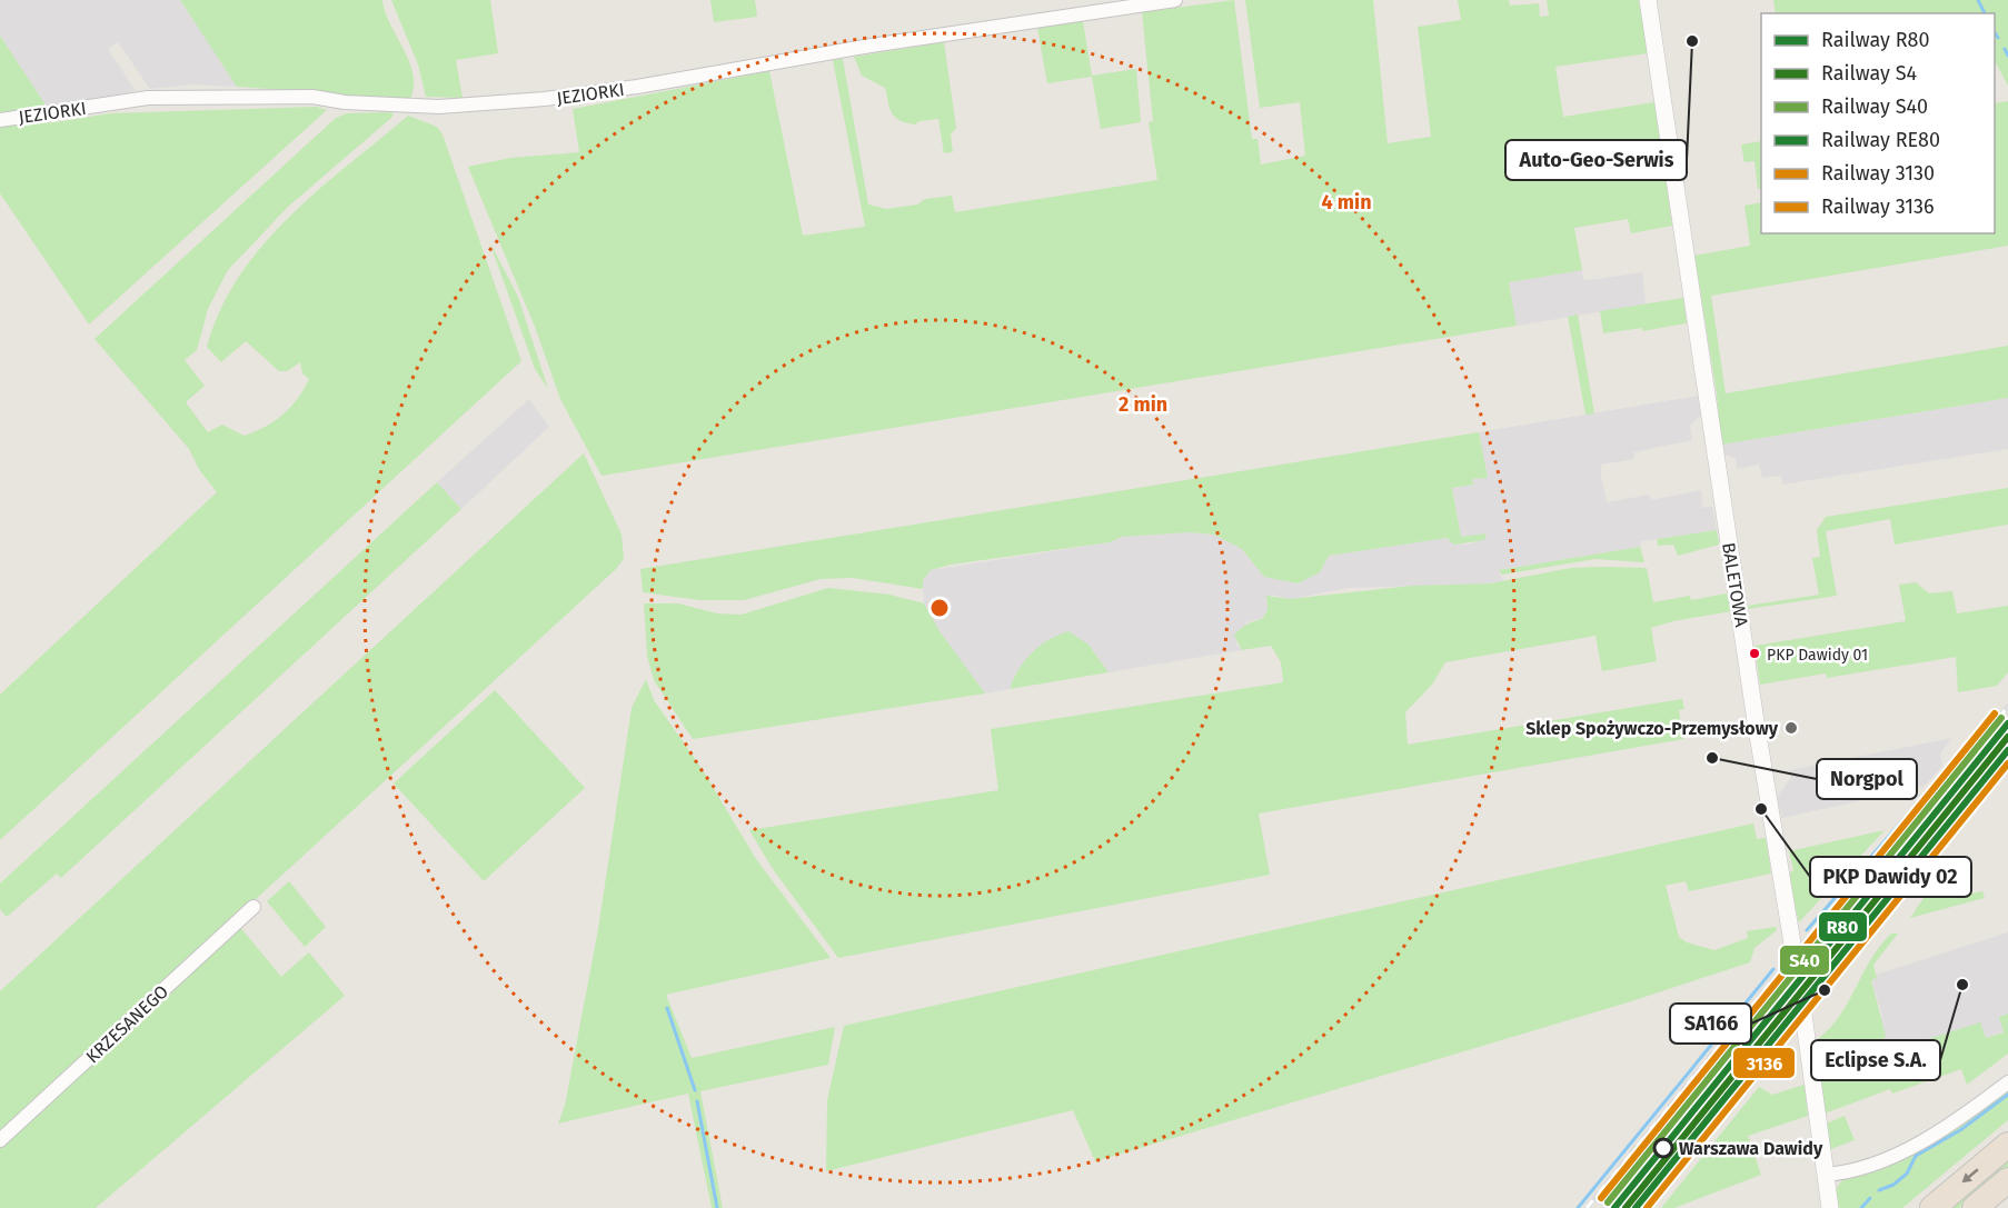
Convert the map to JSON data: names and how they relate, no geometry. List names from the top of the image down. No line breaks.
{"streets":{"street":["JEZIORKI","BALETOWA","KRZESANEGO"]},"places":["Auto-Geo-Serwis","PKP Dawidy 01","Sklep Spożywczo-Przemysłowy","Norgpol","PKP Dawidy 02","Eclipse S.A.","SA166","Warszawa Dawidy"],"lines":["rail line 3130","rail line S40","rail line R80","rail line S4","rail line RE80","rail line 3136"],"legend":["Railway R80","Railway S4","Railway S40","Railway RE80","Railway 3130","Railway 3136"],"rings":["4 min","2 min"]}
